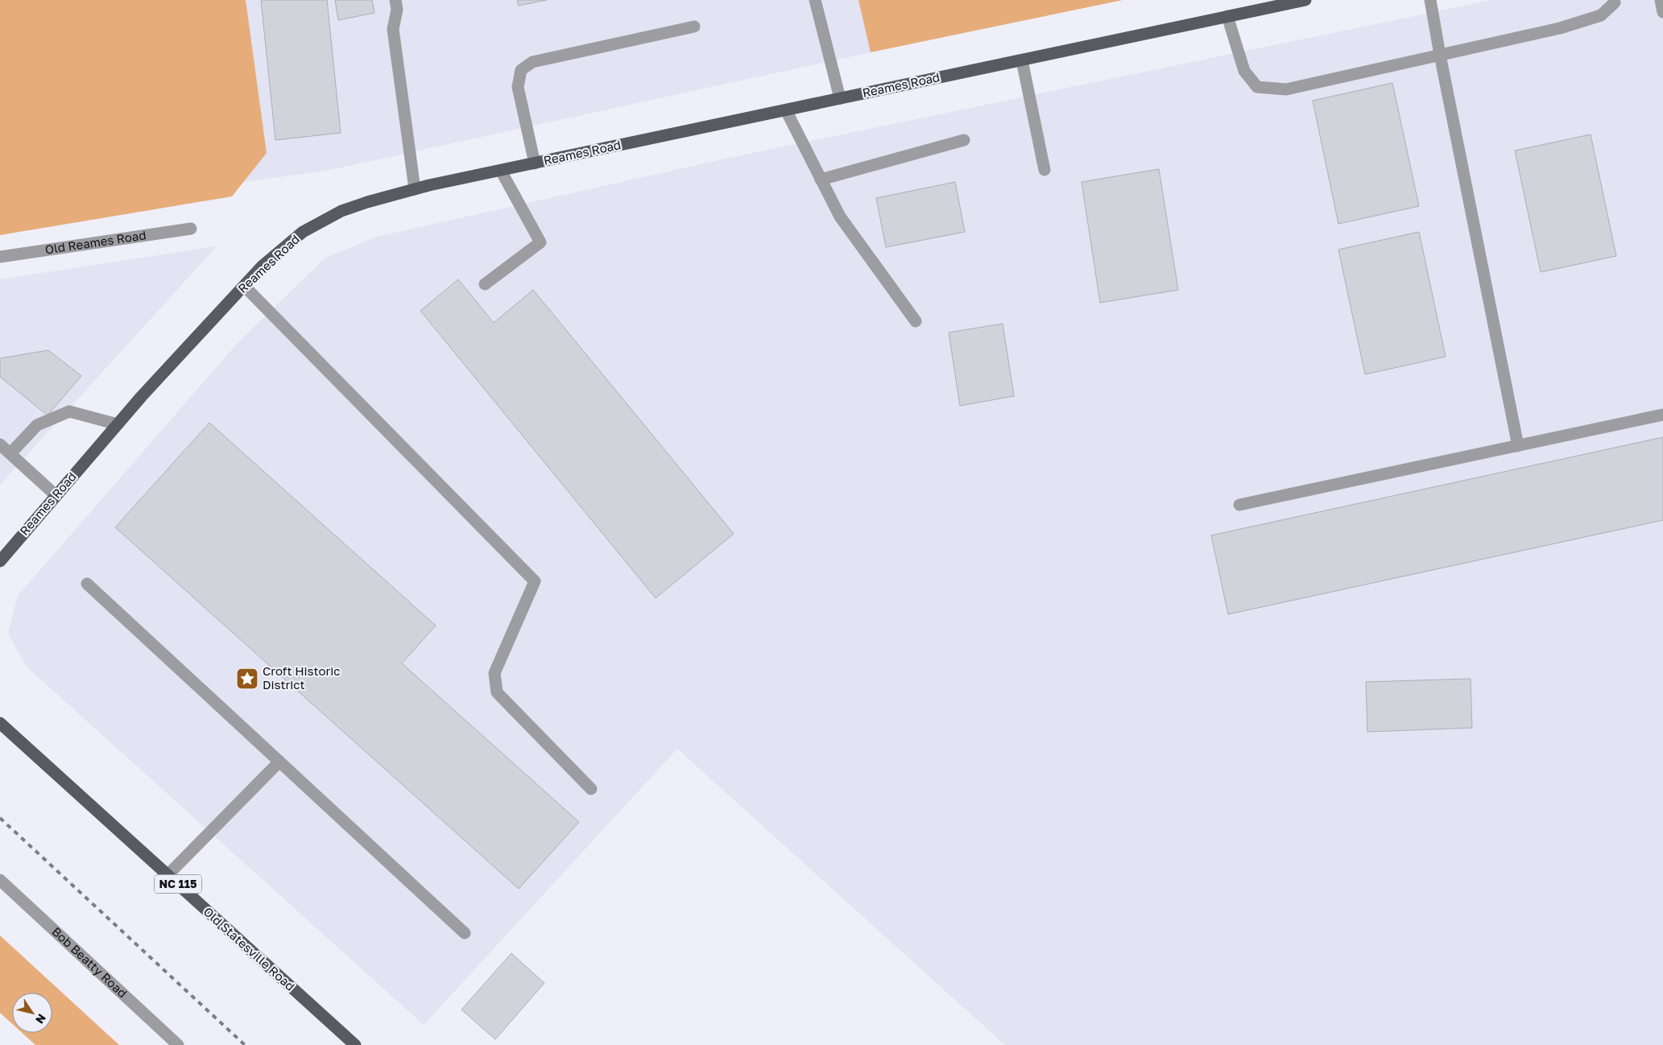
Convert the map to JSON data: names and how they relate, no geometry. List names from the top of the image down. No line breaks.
{"streets":{"main road":["Reames Road","NC 115","Old Statesville Road"],"street":["Old Reames Road","Bob Beatty Road"]},"places":{"place":["Croft Historic District"]},"north":"bottom right"}
